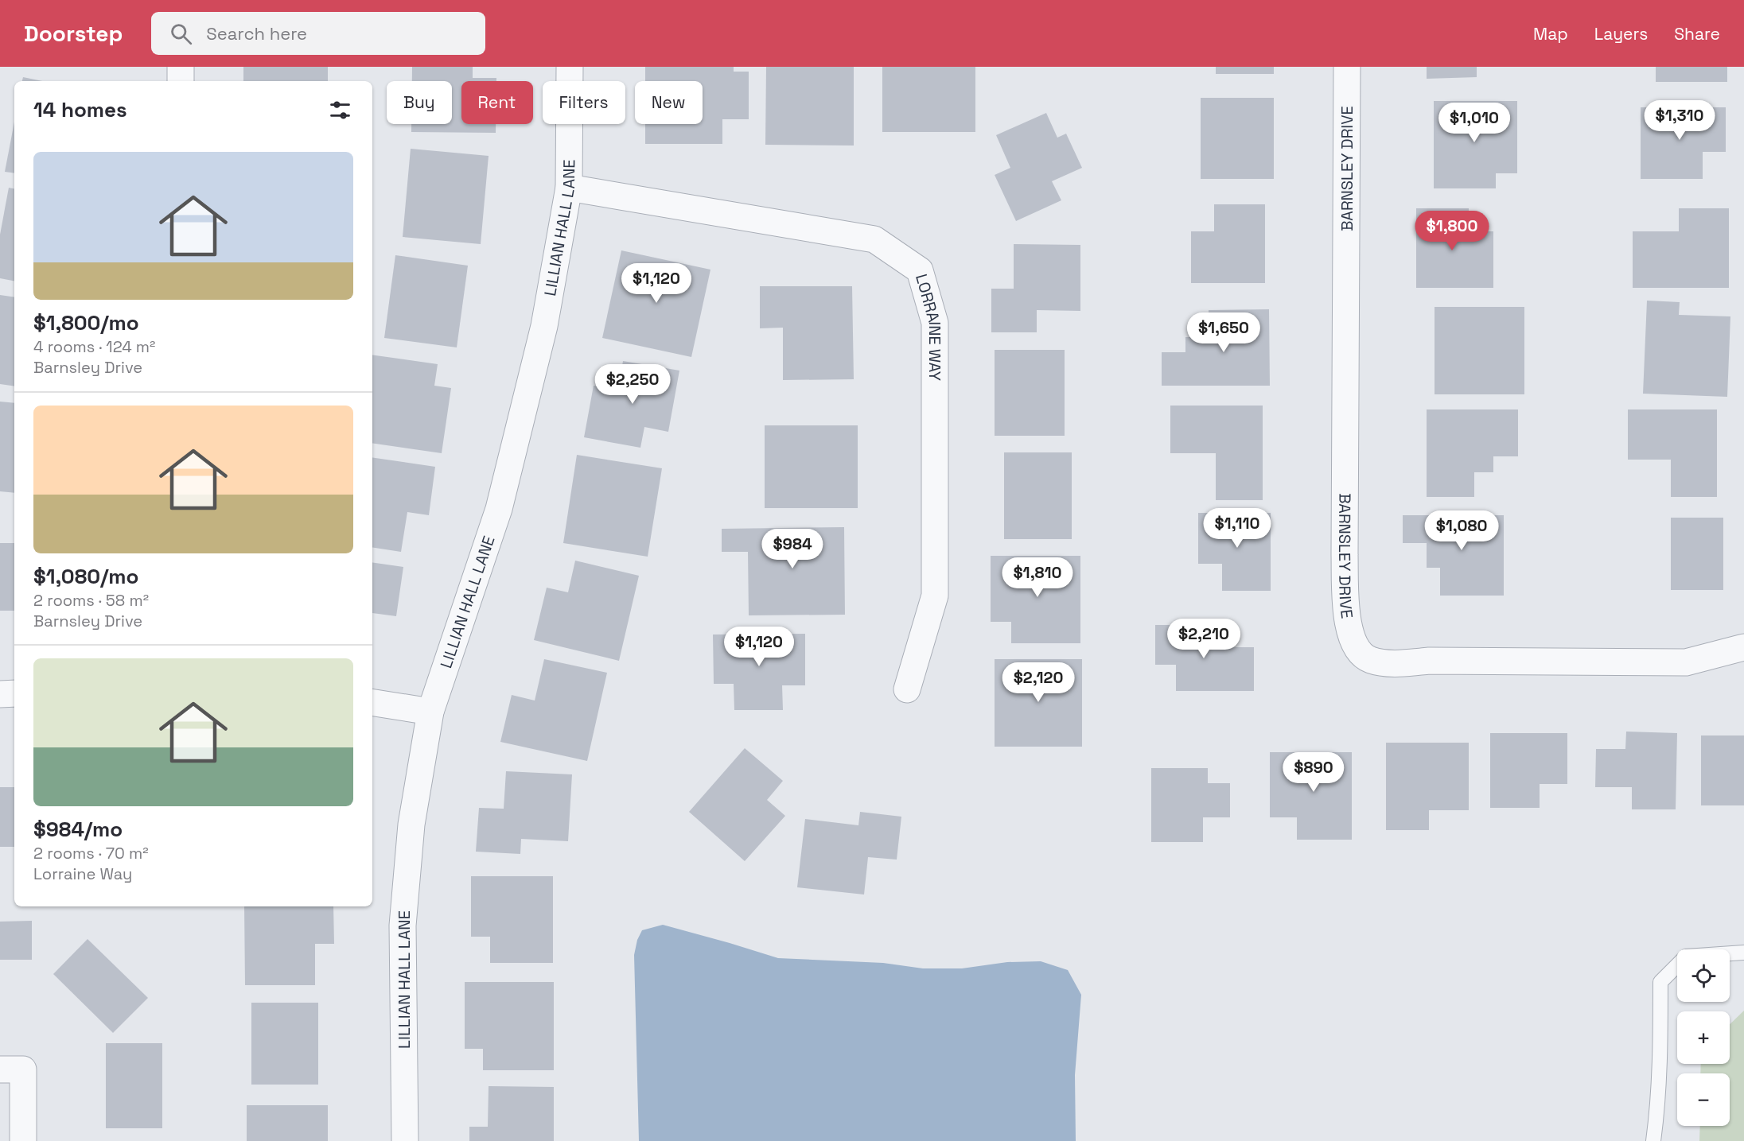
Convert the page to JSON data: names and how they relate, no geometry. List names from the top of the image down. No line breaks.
{"streets":{"street":["BARNSLEY DRIVE","LILLIAN HALL LANE","LORRAINE WAY"]},"crossings":[["LILLIAN HALL LANE","LORRAINE WAY"]],"page":{"header":"Doorstep","search":"Search here","nav":["Map","Layers","Share"],"chip":["Buy","Rent","Filters","New"],"heading":"14 homes","price":["$1,310","$1,010","$1,800","$1,120","$1,650","$2,250","$1,110","$1,080","$984","$1,810","$2,210","$1,120","$2,120","$890"],"list":[{"name":"$1,800/mo","note":"4 rooms · 124 m² · Barnsley Drive"},{"name":"$1,080/mo","note":"2 rooms · 58 m² · Barnsley Drive"},{"name":"$984/mo","note":"2 rooms · 70 m² · Lorraine Way"}],"map_buttons":["+","−"]}}
